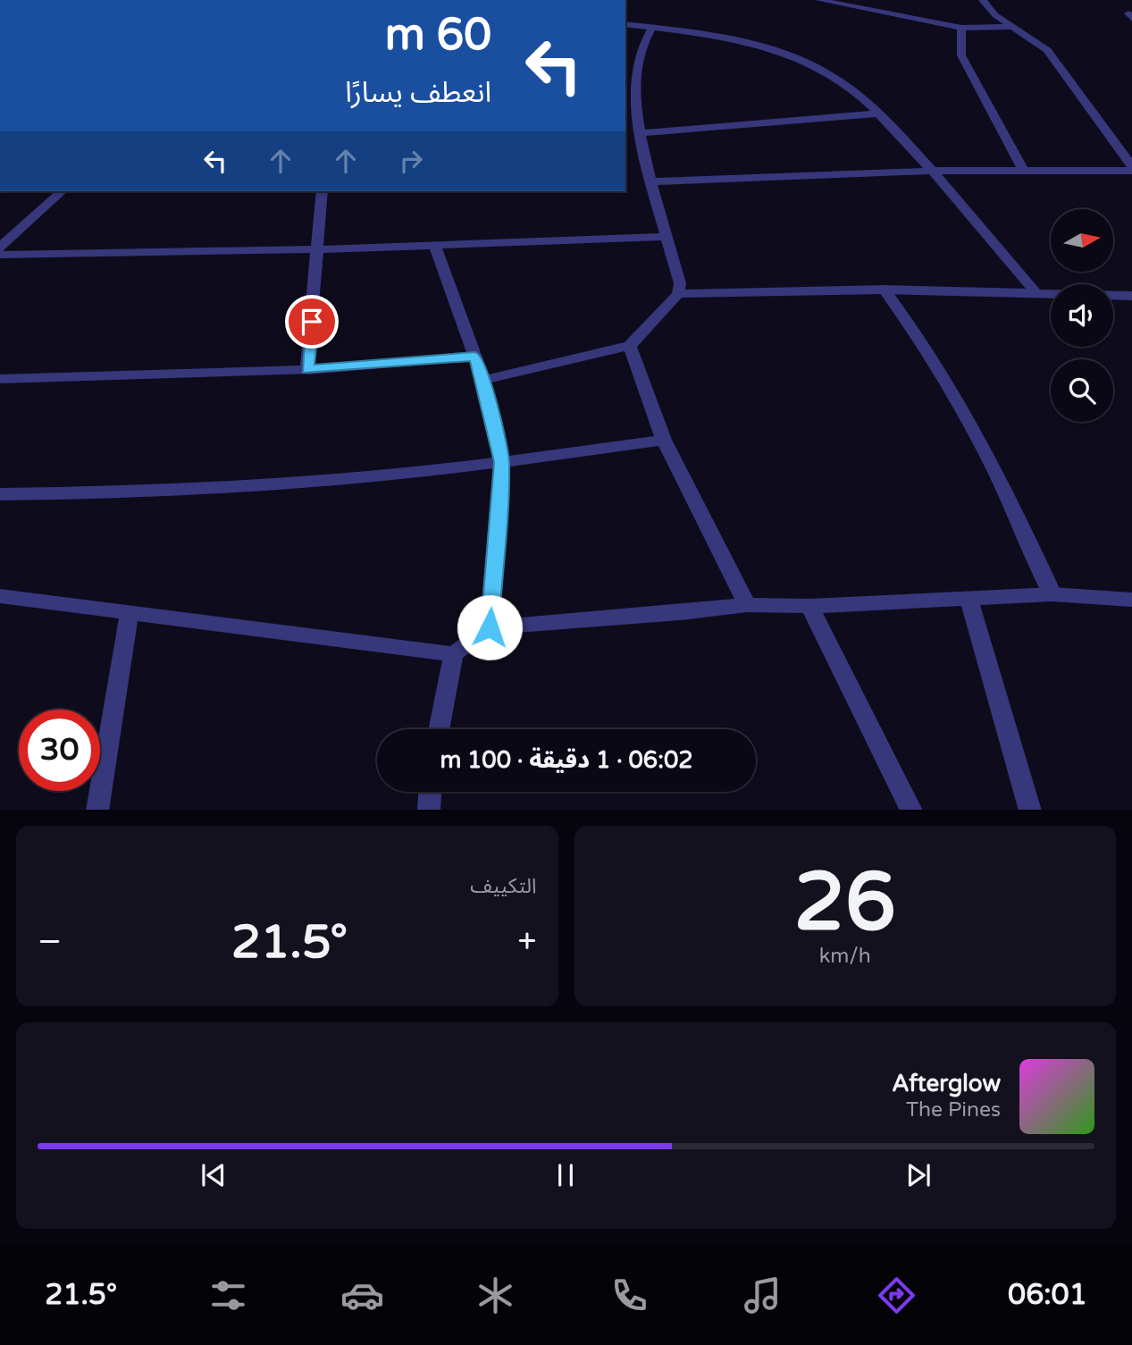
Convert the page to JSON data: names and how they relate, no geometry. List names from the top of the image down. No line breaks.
{"north":"right","page":{"turn":["60 m","انعطف يسارًا"],"limit":"30","trip":"06:02 · 1 دقيقة · 100 m","tile":[["26","km/h"],"التكييف"],"heat":["−","21.5°","+"],"song":["Afterglow","The Pines"],"tabs":["06:01","21.5°"]}}
